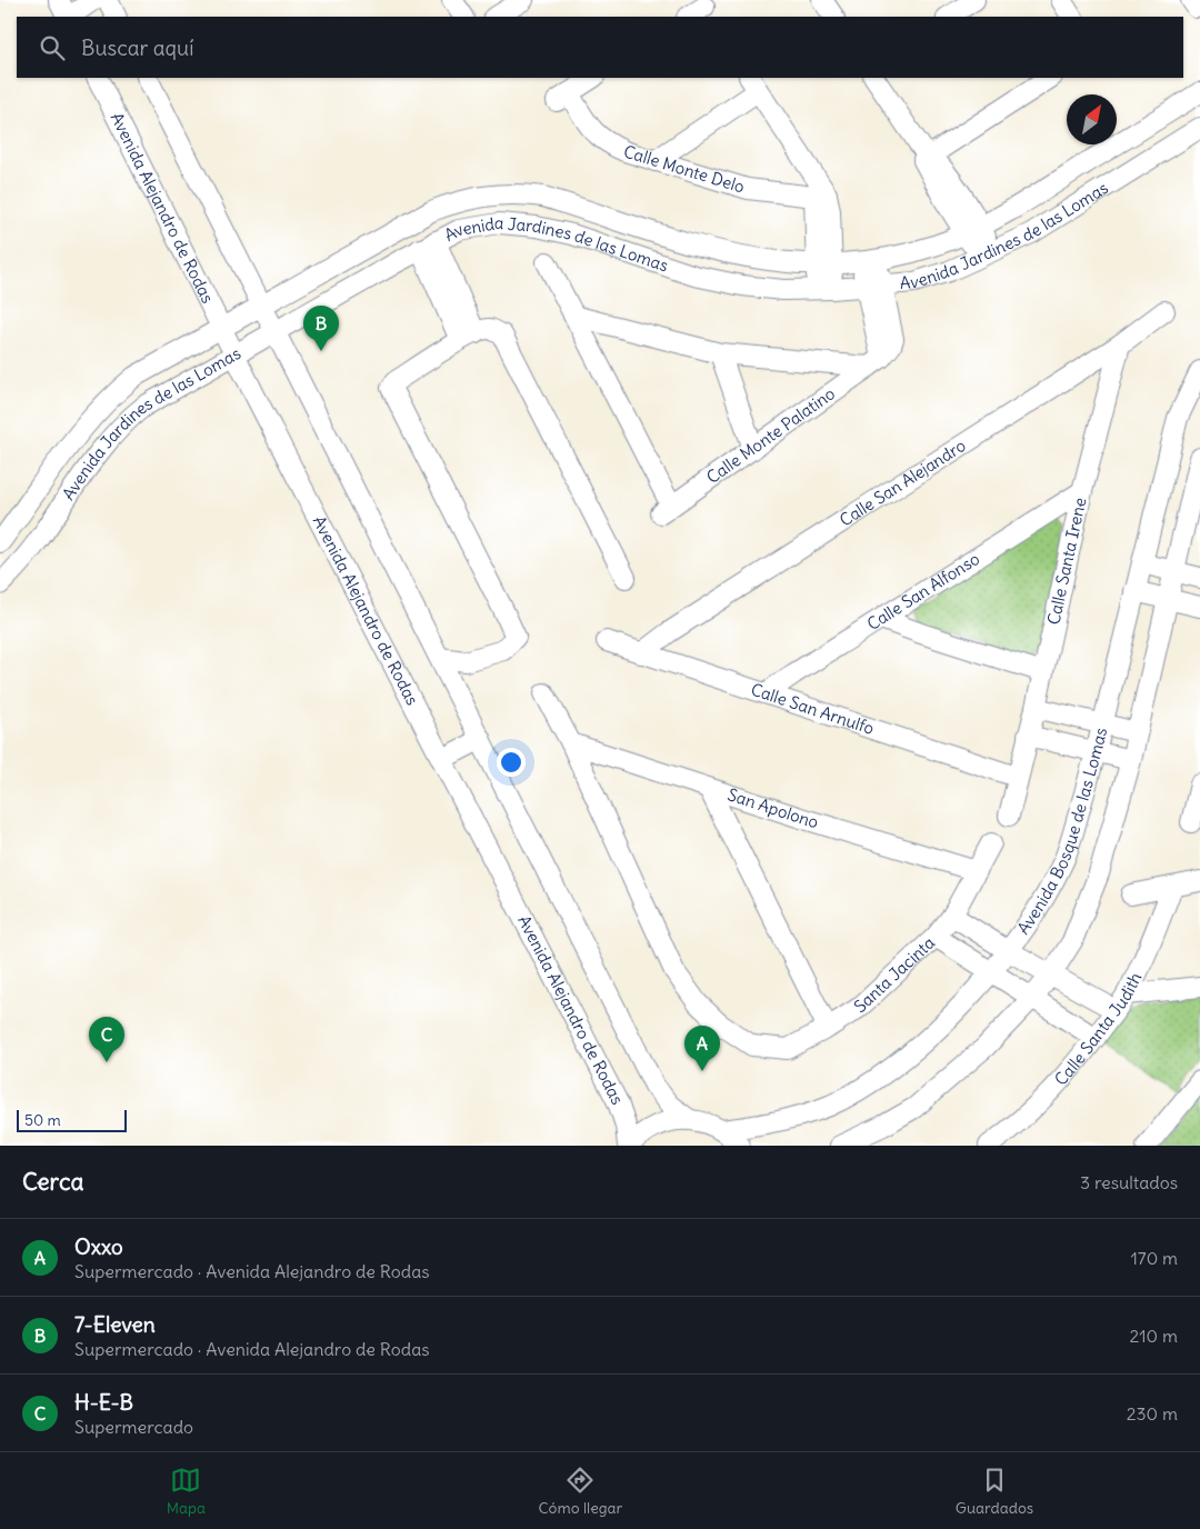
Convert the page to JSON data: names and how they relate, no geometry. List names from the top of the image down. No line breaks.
{"streets":{"street":["Calle Monte Delo","Avenida Alejandro de Rodas","Avenida Jardines de las Lomas","Calle Monte Palatino","Calle San Alejandro","Calle Santa Irene","Calle San Alfonso","Calle San Arnulfo","San Apolono","Avenida Bosque de las Lomas","Santa Jacinta","Calle Santa Judith"]},"crossings":[["Avenida Alejandro de Rodas","Avenida Jardines de las Lomas"],["Calle San Alejandro","Calle Santa Irene"],["Calle San Alejandro","Calle San Arnulfo"],["Calle Santa Irene","Calle San Alfonso"],["Calle Santa Irene","Calle San Arnulfo"],["Calle San Alfonso","Calle San Arnulfo"],["San Apolono","Santa Jacinta"]],"scale_bar":"50 m","north":"top right","page":{"search":"Buscar aquí","pins":["B","C","A"],"scale":"50 m","heading":["Cerca","3 resultados"],"list":[{"mark":"A","name":"Oxxo","note":"Supermercado · Avenida Alejandro de Rodas","value":"170 m"},{"mark":"B","name":"7-Eleven","note":"Supermercado · Avenida Alejandro de Rodas","value":"210 m"},{"mark":"C","name":"H-E-B","note":"Supermercado","value":"230 m"}],"nav":["Mapa","Cómo llegar","Guardados"]}}
